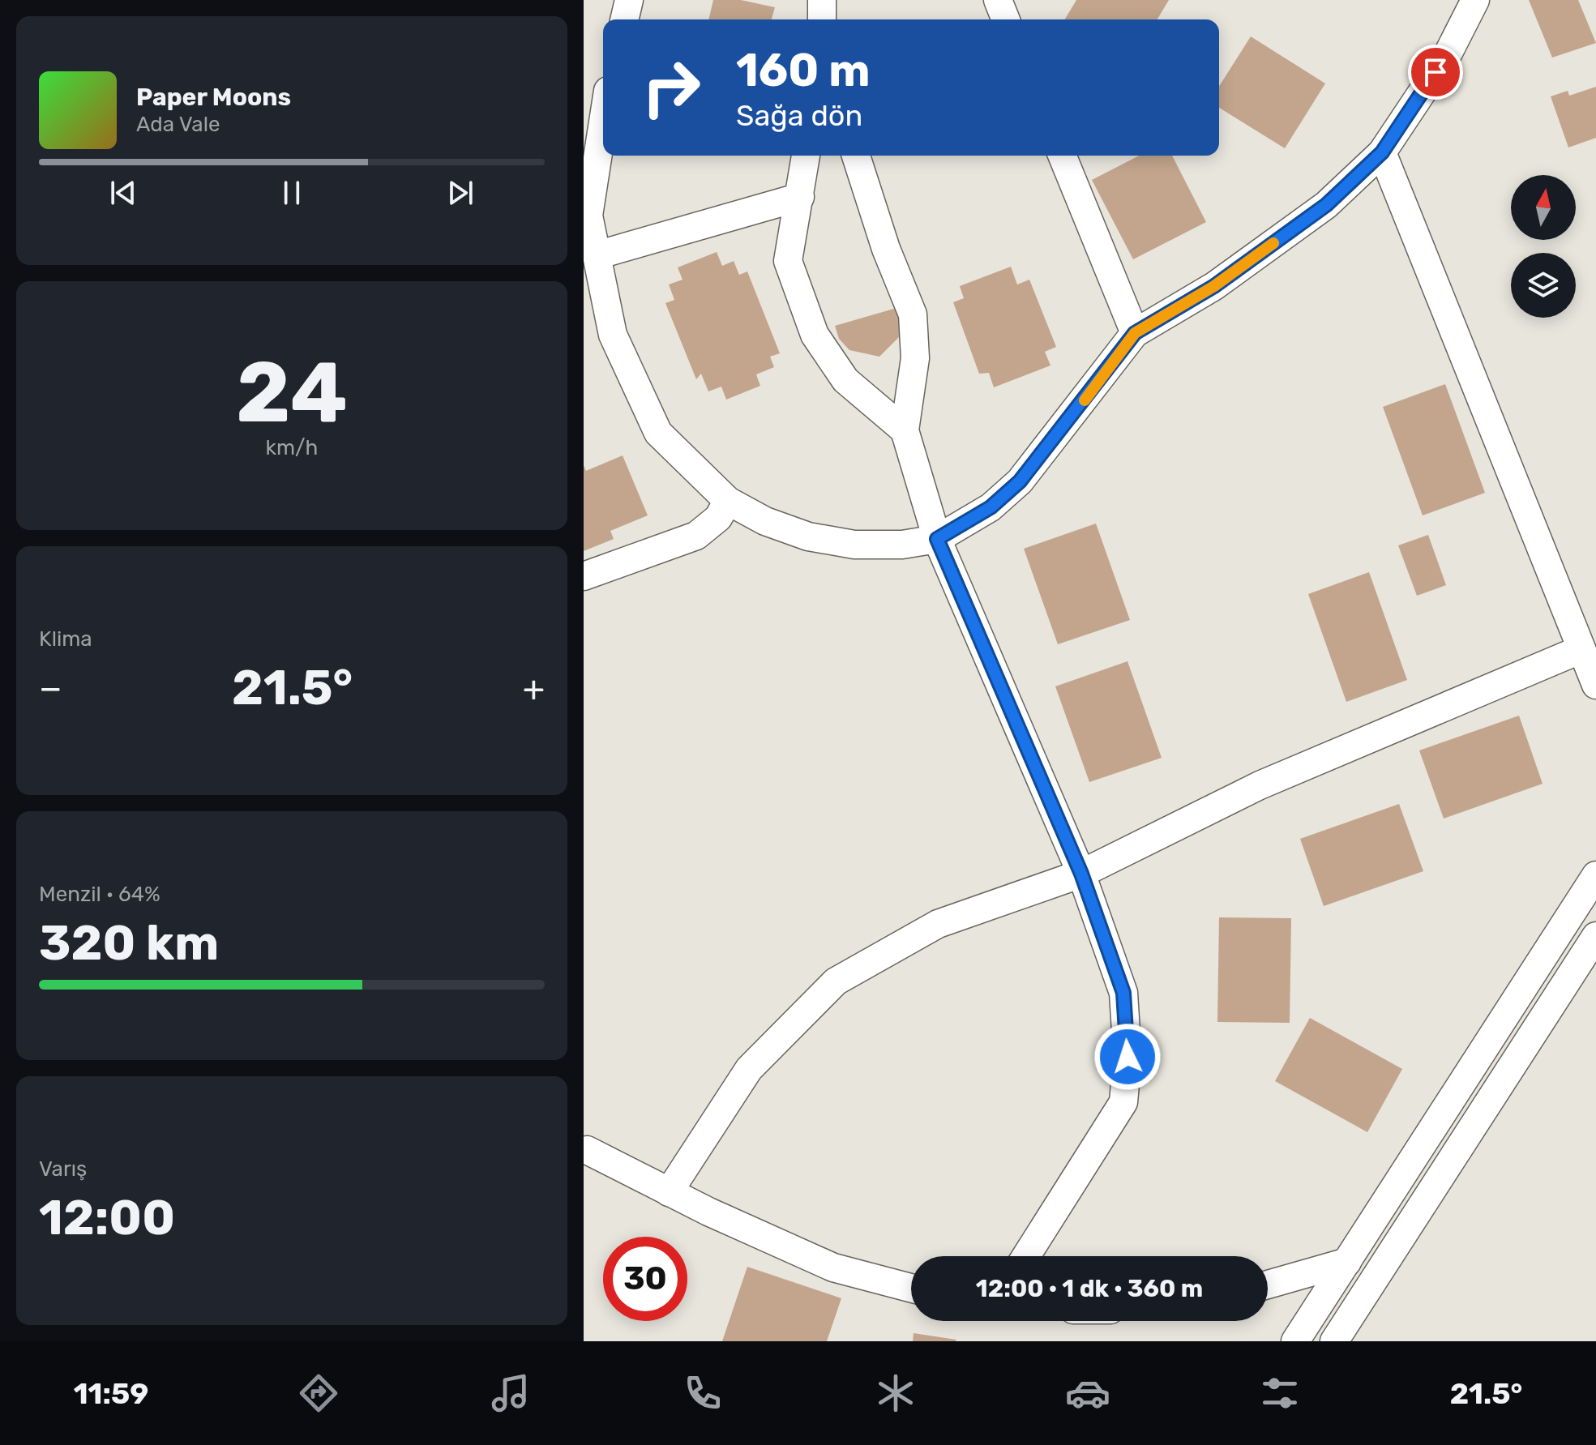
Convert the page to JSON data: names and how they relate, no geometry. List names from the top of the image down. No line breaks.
{"north":"top","page":{"turn":["160 m","Sağa dön"],"song":["Paper Moons","Ada Vale"],"tile":[["24","km/h"],"Klima",["Menzil · 64%","320 km"],["Varış","12:00"]],"heat":["−","21.5°","+"],"limit":"30","trip":"12:00 · 1 dk · 360 m","tabs":["11:59","21.5°"]}}
